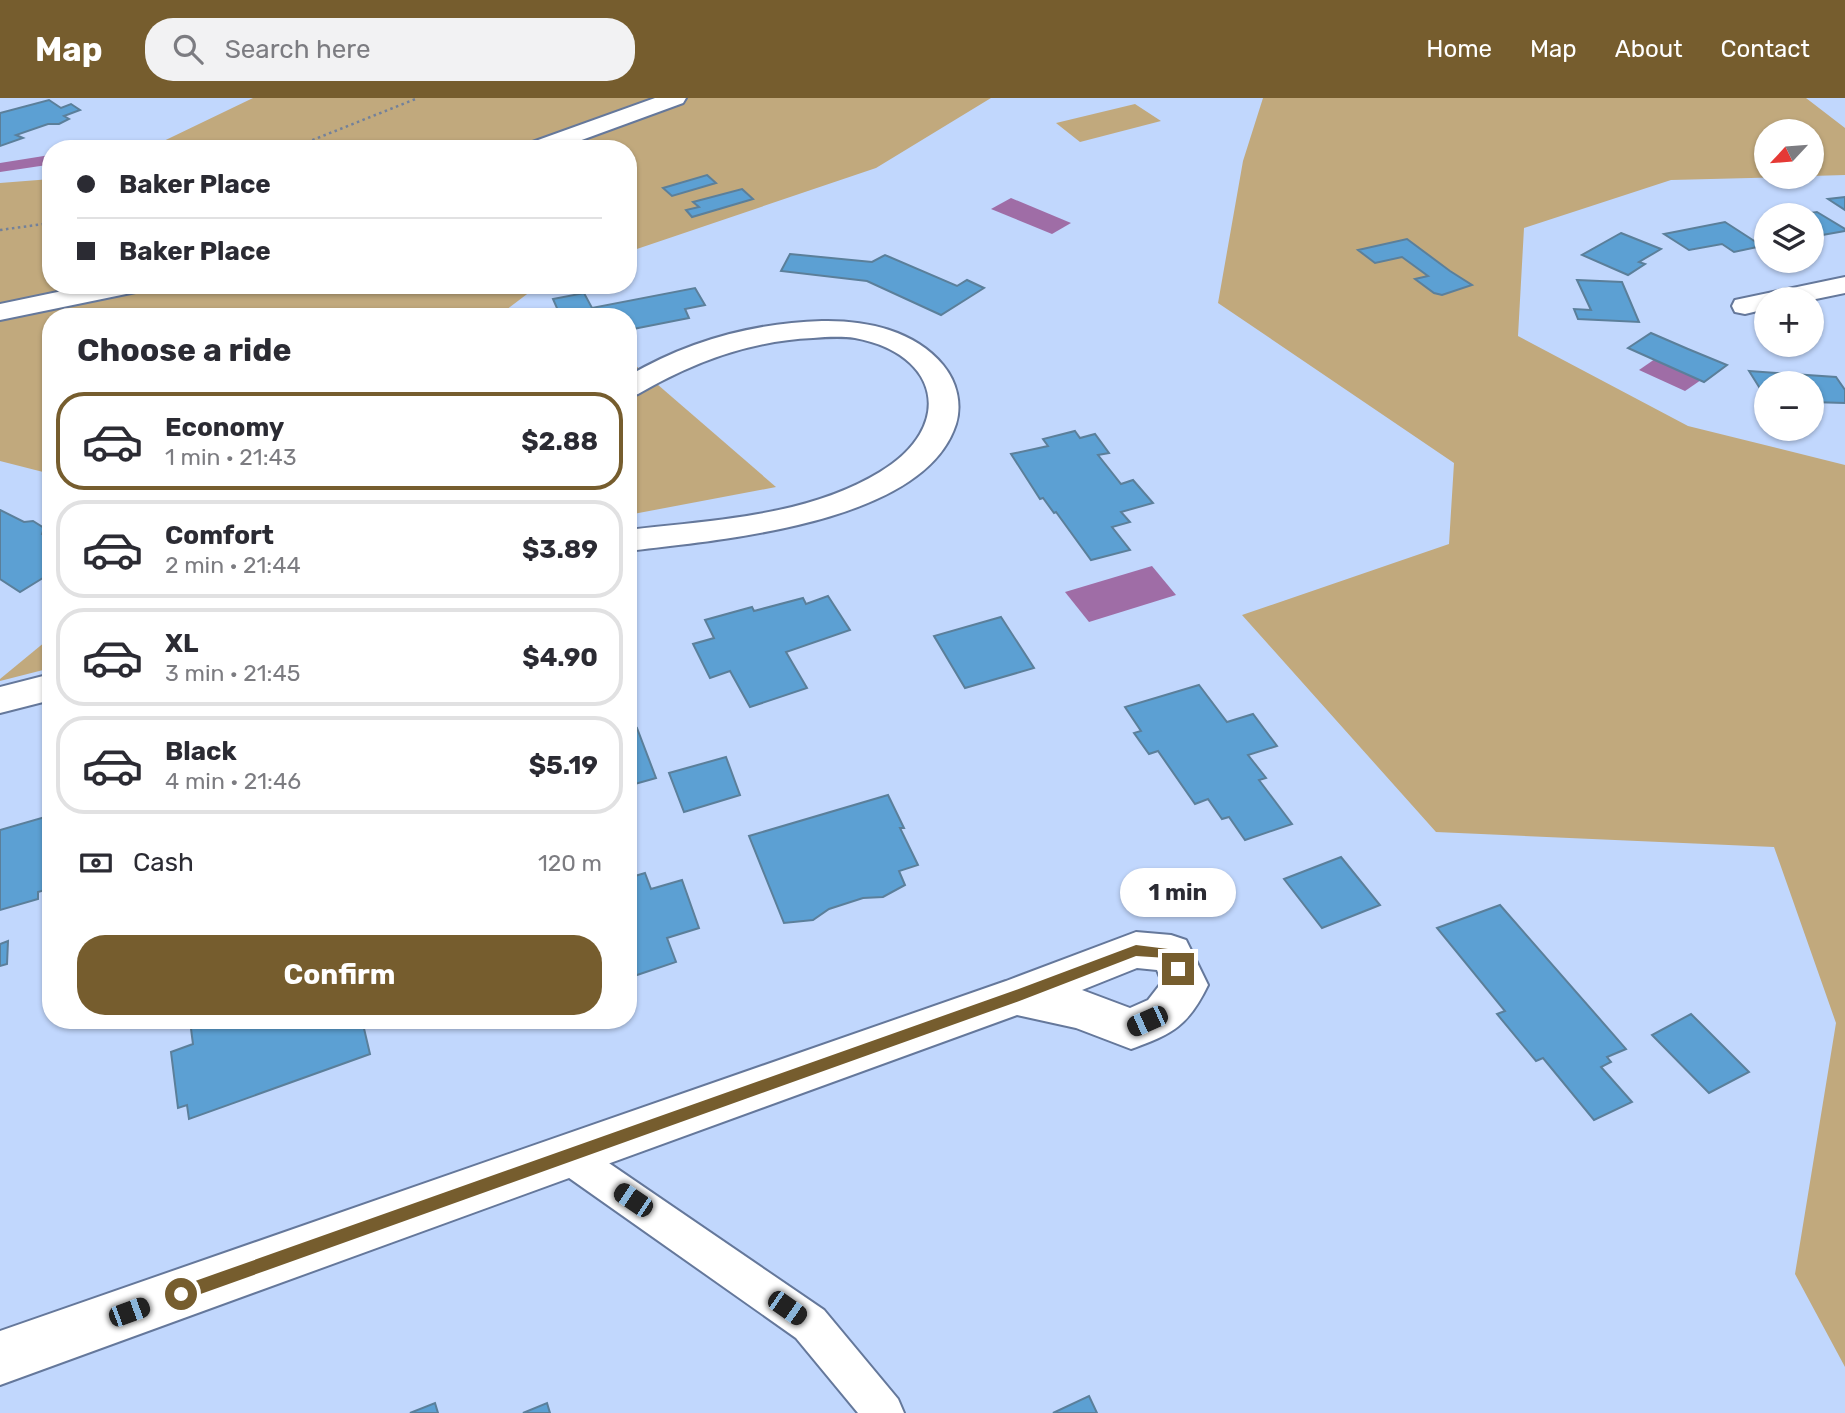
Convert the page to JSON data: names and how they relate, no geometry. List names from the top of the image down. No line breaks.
{"north":"bottom left","page":{"header":"Map","search":"Search here","nav":["Home","Map","About","Contact"],"map_buttons":["+","−"],"banner":["Baker Place","Baker Place"],"heading":"Choose a ride","list":[{"name":"Economy","note":"1 min · 21:43","value":"$2.88"},{"name":"Comfort","note":"2 min · 21:44","value":"$3.89"},{"name":"XL","note":"3 min · 21:45","value":"$4.90"},{"name":"Black","note":"4 min · 21:46","value":"$5.19"}],"pay":["Cash","120 m"],"bubble":"1 min","buttons":"Confirm"}}
